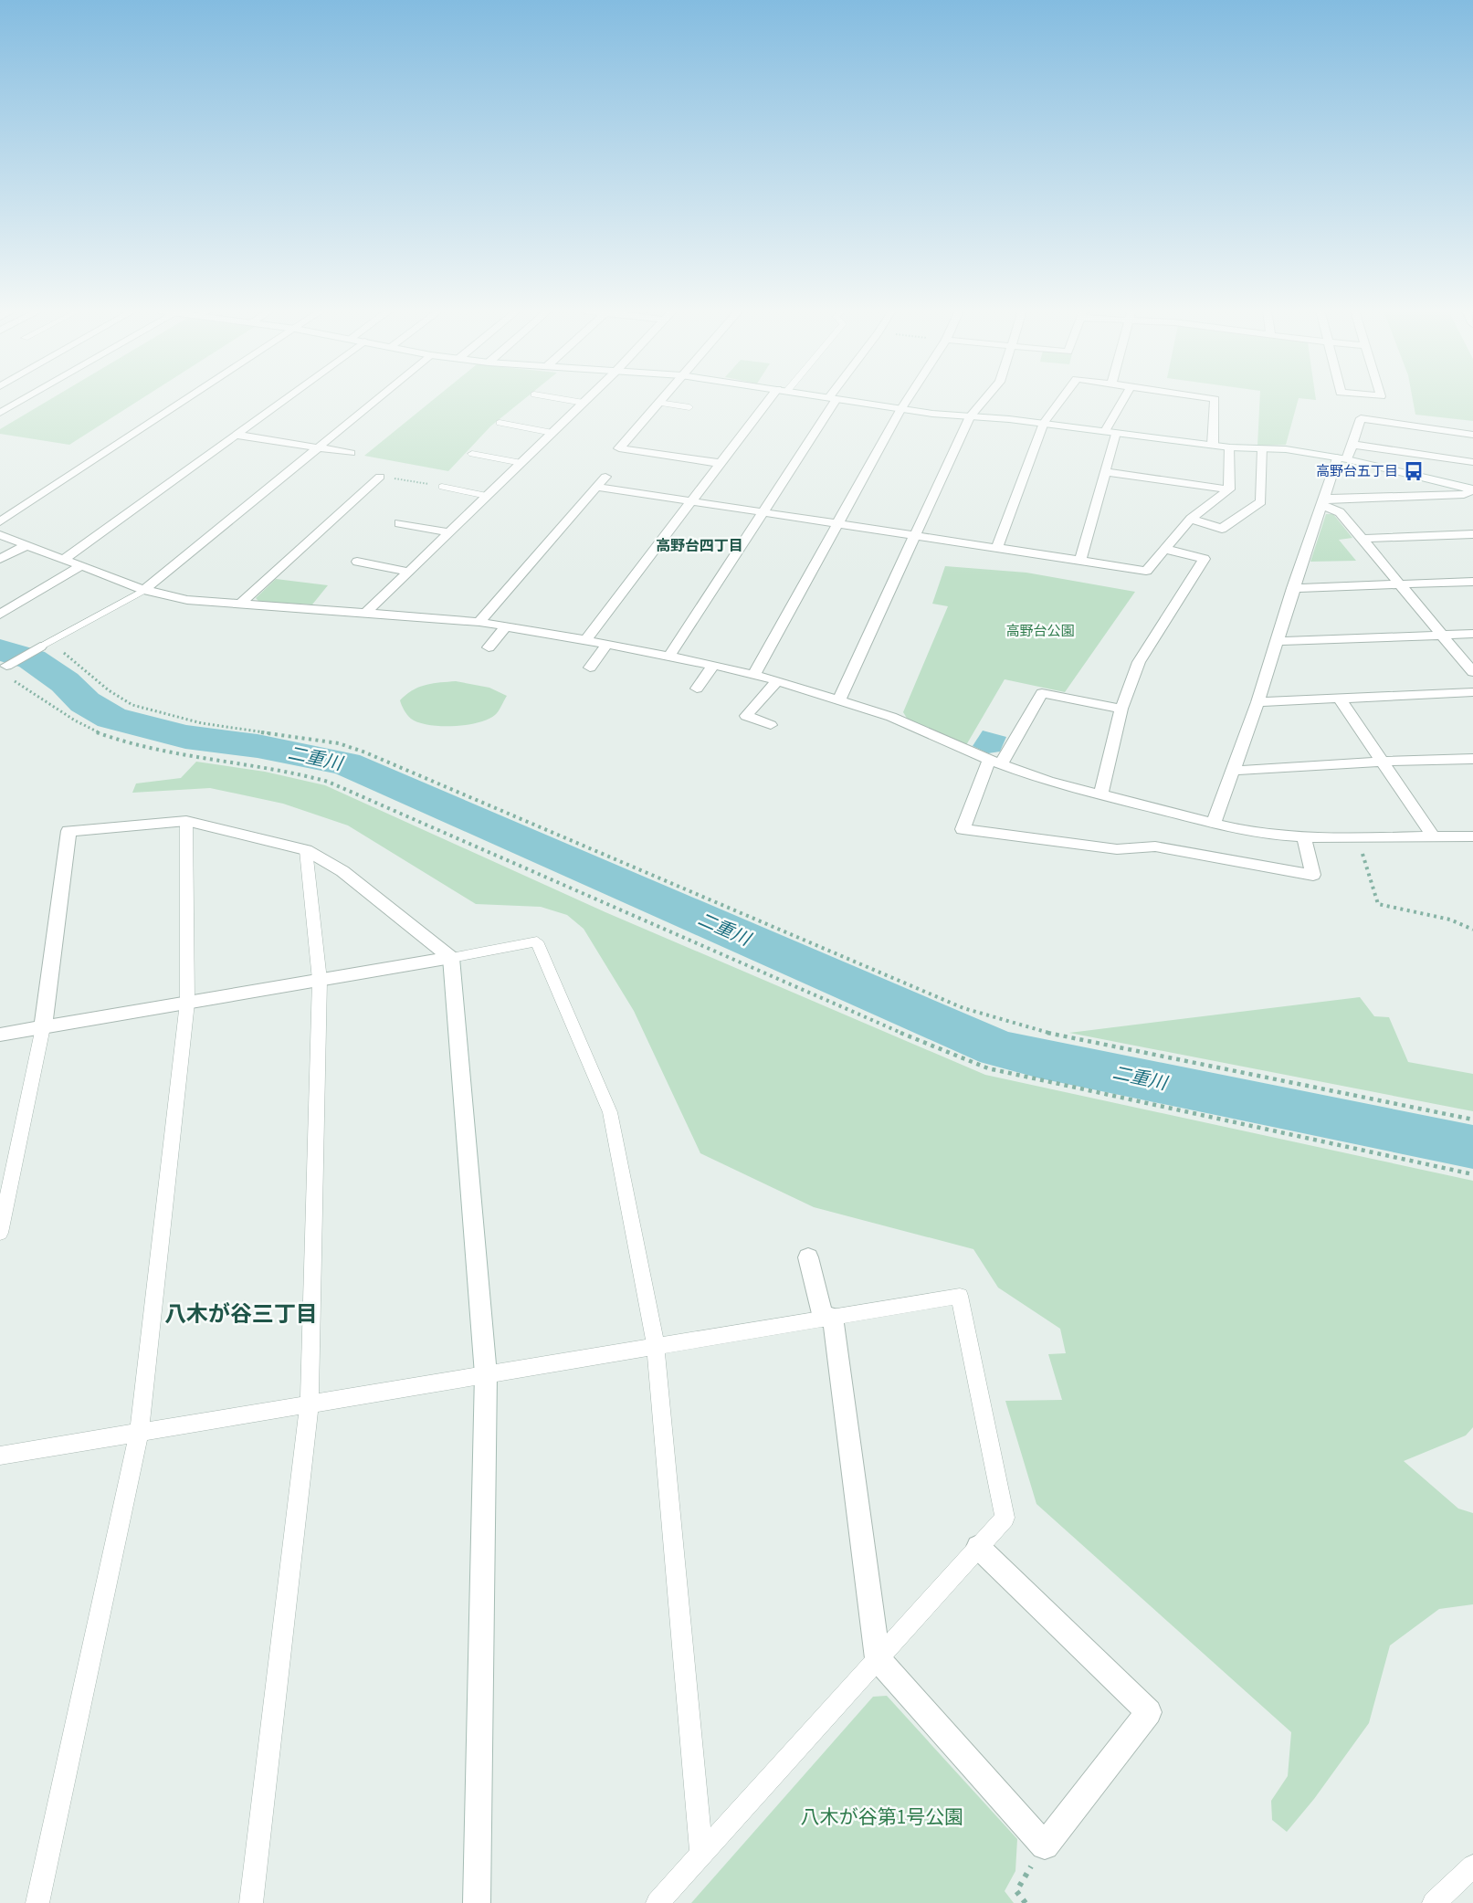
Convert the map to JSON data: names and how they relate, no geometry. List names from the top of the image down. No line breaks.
{"districts":["高野台四丁目","八木が谷三丁目"],"water":["二重川"],"parks":["高野台公園","八木が谷第1号公園"],"places":{"bus stop":["高野台五丁目"]}}
